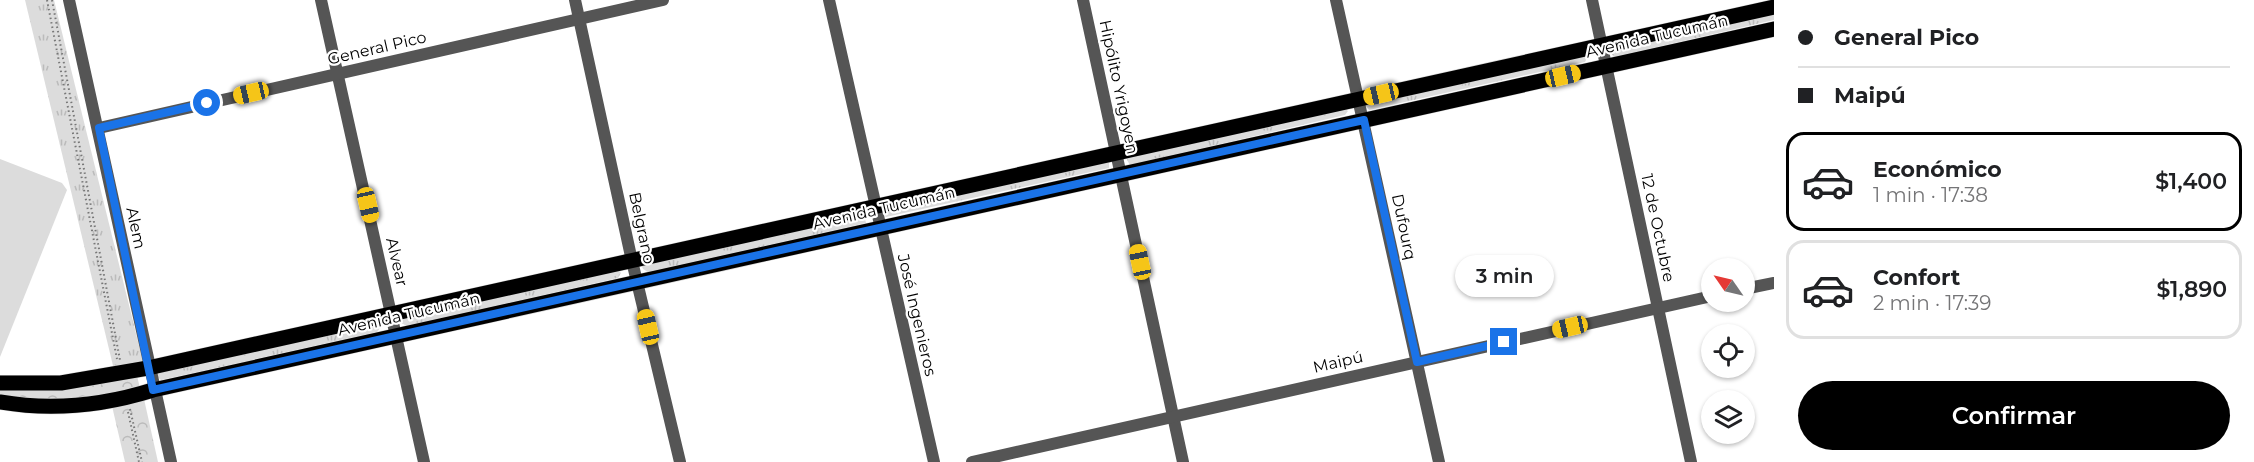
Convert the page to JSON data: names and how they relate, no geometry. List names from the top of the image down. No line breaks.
{"streets":{"main road":["Avenida Tucumán"],"street":["General Pico","Hipólito Yrigoyen","Dufourq","Alem","Belgrano","12 de Octubre","Alvear","José Ingenieros","Maipú"]},"crossings":[["Avenida Tucumán","Hipólito Yrigoyen"],["Avenida Tucumán","Dufourq"],["Avenida Tucumán","Alem"],["Avenida Tucumán","Belgrano"],["Avenida Tucumán","12 de Octubre"],["Avenida Tucumán","Alvear"],["Avenida Tucumán","José Ingenieros"],["General Pico","Alem"],["General Pico","Belgrano"],["General Pico","Alvear"],["Hipólito Yrigoyen","Maipú"],["Dufourq","Maipú"],["12 de Octubre","Maipú"]],"north":"top left","page":{"banner":["General Pico","Maipú"],"list":[{"name":"Económico","note":"1 min · 17:38","value":"$1,400"},{"name":"Confort","note":"2 min · 17:39","value":"$1,890"}],"bubble":"3 min","buttons":"Confirmar"}}
